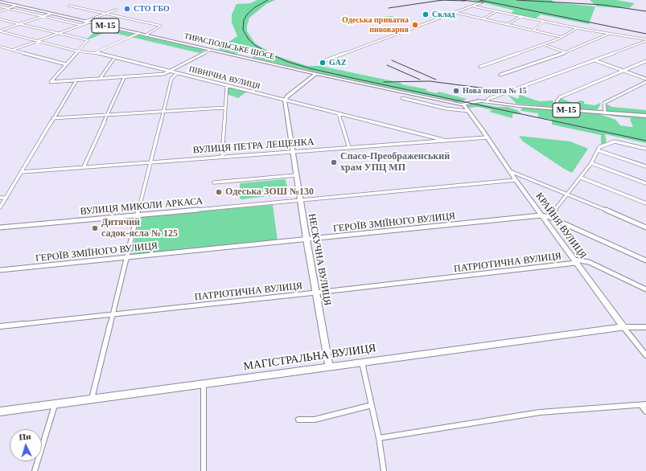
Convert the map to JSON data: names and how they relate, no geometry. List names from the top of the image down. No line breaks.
{"streets":{"street":["М-15","ТИРАСПОЛЬСЬКЕ ШОСЕ","ПІВНІЧНА ВУЛИЦЯ","ВУЛИЦЯ ПЕТРА ЛЕЩЕНКА","ВУЛИЦЯ МИКОЛИ АРКАСА","ГЕРОЇВ ЗМІЇНОГО ВУЛИЦЯ","КРАЙНЯ ВУЛИЦЯ","НЕСКУЧНА ВУЛИЦЯ","ПАТРІОТИЧНА ВУЛИЦЯ","МАГІСТРАЛЬНА ВУЛИЦЯ"]},"crossings":[["М-15","ТИРАСПОЛЬСЬКЕ ШОСЕ"],["М-15","КРАЙНЯ ВУЛИЦЯ"],["ТИРАСПОЛЬСЬКЕ ШОСЕ","КРАЙНЯ ВУЛИЦЯ"],["ПІВНІЧНА ВУЛИЦЯ","ВУЛИЦЯ ПЕТРА ЛЕЩЕНКА"],["ПІВНІЧНА ВУЛИЦЯ","НЕСКУЧНА ВУЛИЦЯ"],["ВУЛИЦЯ ПЕТРА ЛЕЩЕНКА","КРАЙНЯ ВУЛИЦЯ"],["ВУЛИЦЯ ПЕТРА ЛЕЩЕНКА","НЕСКУЧНА ВУЛИЦЯ"],["ВУЛИЦЯ МИКОЛИ АРКАСА","КРАЙНЯ ВУЛИЦЯ"],["ВУЛИЦЯ МИКОЛИ АРКАСА","НЕСКУЧНА ВУЛИЦЯ"],["ГЕРОЇВ ЗМІЇНОГО ВУЛИЦЯ","КРАЙНЯ ВУЛИЦЯ"],["ГЕРОЇВ ЗМІЇНОГО ВУЛИЦЯ","НЕСКУЧНА ВУЛИЦЯ"],["КРАЙНЯ ВУЛИЦЯ","ПАТРІОТИЧНА ВУЛИЦЯ"],["КРАЙНЯ ВУЛИЦЯ","МАГІСТРАЛЬНА ВУЛИЦЯ"],["НЕСКУЧНА ВУЛИЦЯ","ПАТРІОТИЧНА ВУЛИЦЯ"],["НЕСКУЧНА ВУЛИЦЯ","МАГІСТРАЛЬНА ВУЛИЦЯ"]],"places":["СТО ГБО","Склад","Одеська приватна пивоварня","GAZ","Нова пошта № 15","Спасо-Преображенський храм УПЦ МП","Одеська ЗОШ №130","Дитячий садок-ясла № 125"],"north":"top"}
